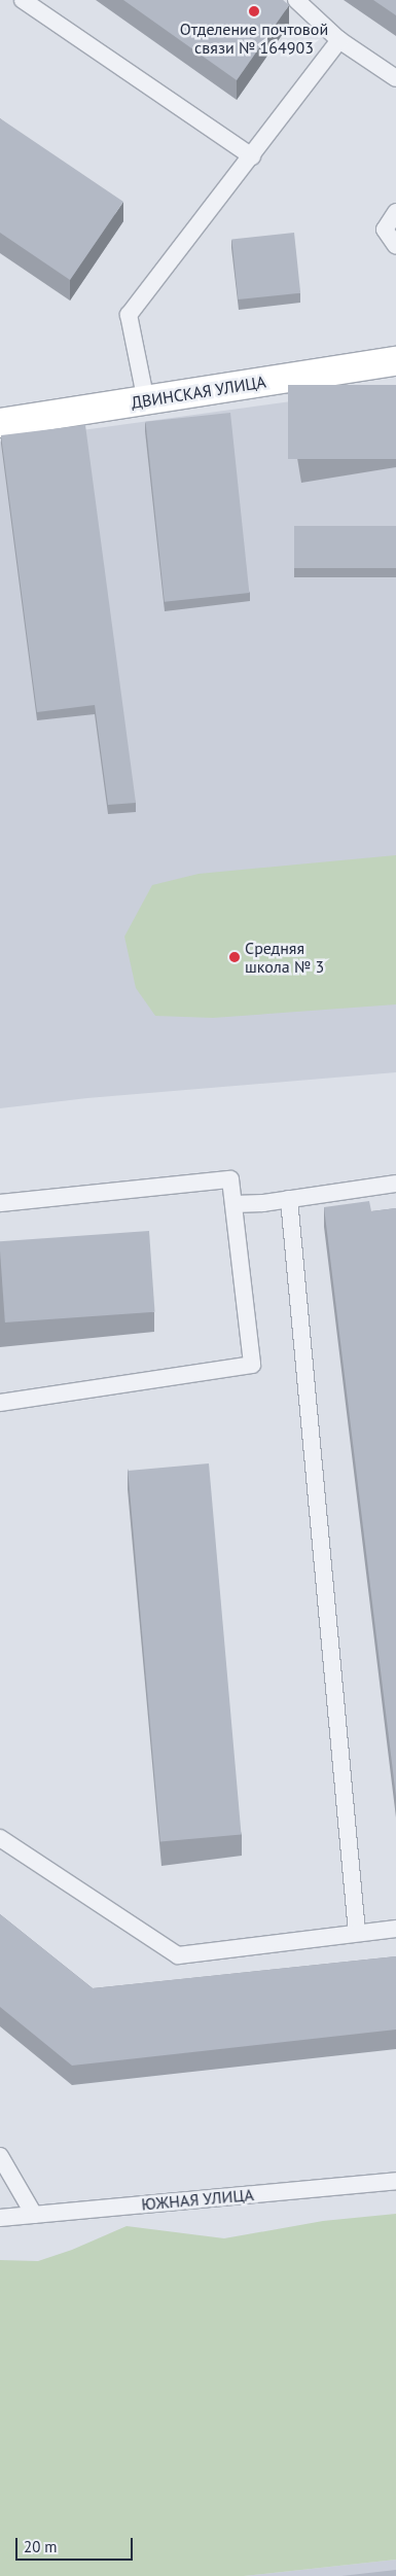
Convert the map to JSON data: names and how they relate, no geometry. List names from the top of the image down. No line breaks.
{"streets":{"street":["ДВИНСКАЯ УЛИЦА"],"lane":["ЮЖНАЯ УЛИЦА"]},"places":["Отделение почтовой связи № 164903","Средняя школа № 3"],"scale_bar":"20 m"}
